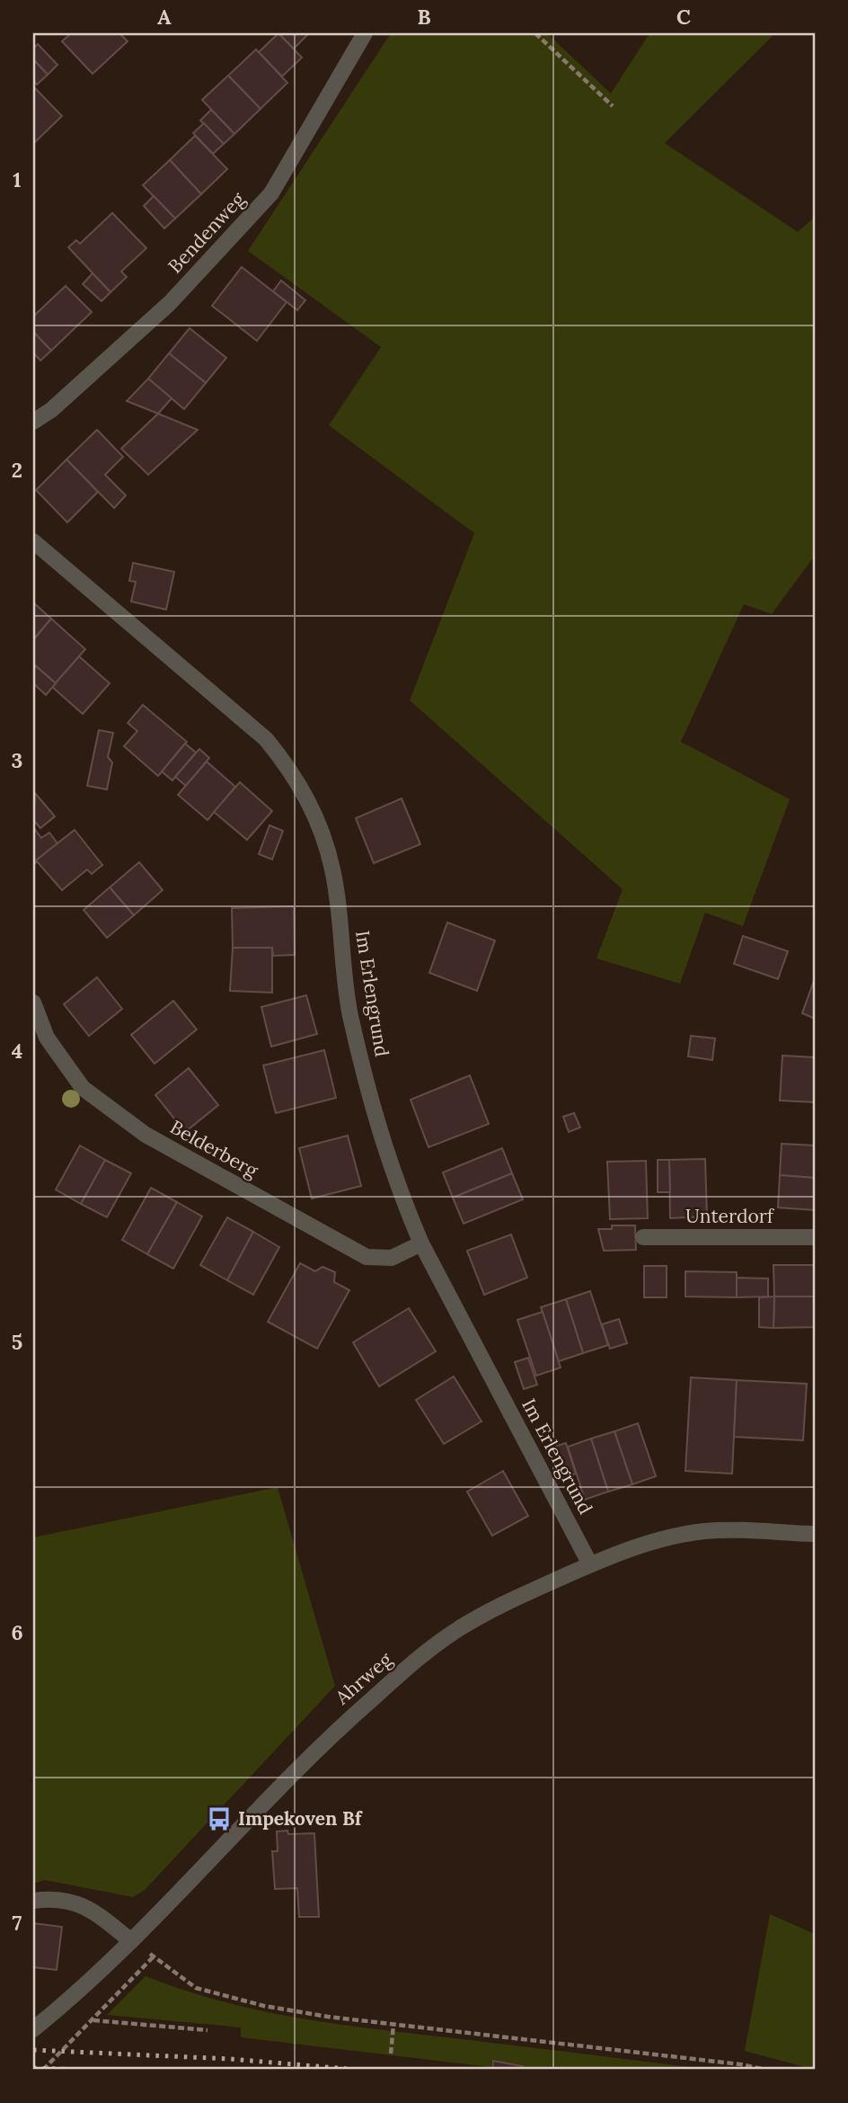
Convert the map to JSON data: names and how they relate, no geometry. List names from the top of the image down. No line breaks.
{"streets":{"street":["Bendenweg","Im Erlengrund","Belderberg","Unterdorf","Ahrweg"]},"crossings":[["Im Erlengrund","Belderberg"],["Im Erlengrund","Ahrweg"]],"places":{"bus stop":["Impekoven Bf"]},"grid":{"columns":["A","B","C"],"rows":["1","2","3","4","5","6","7"]}}
